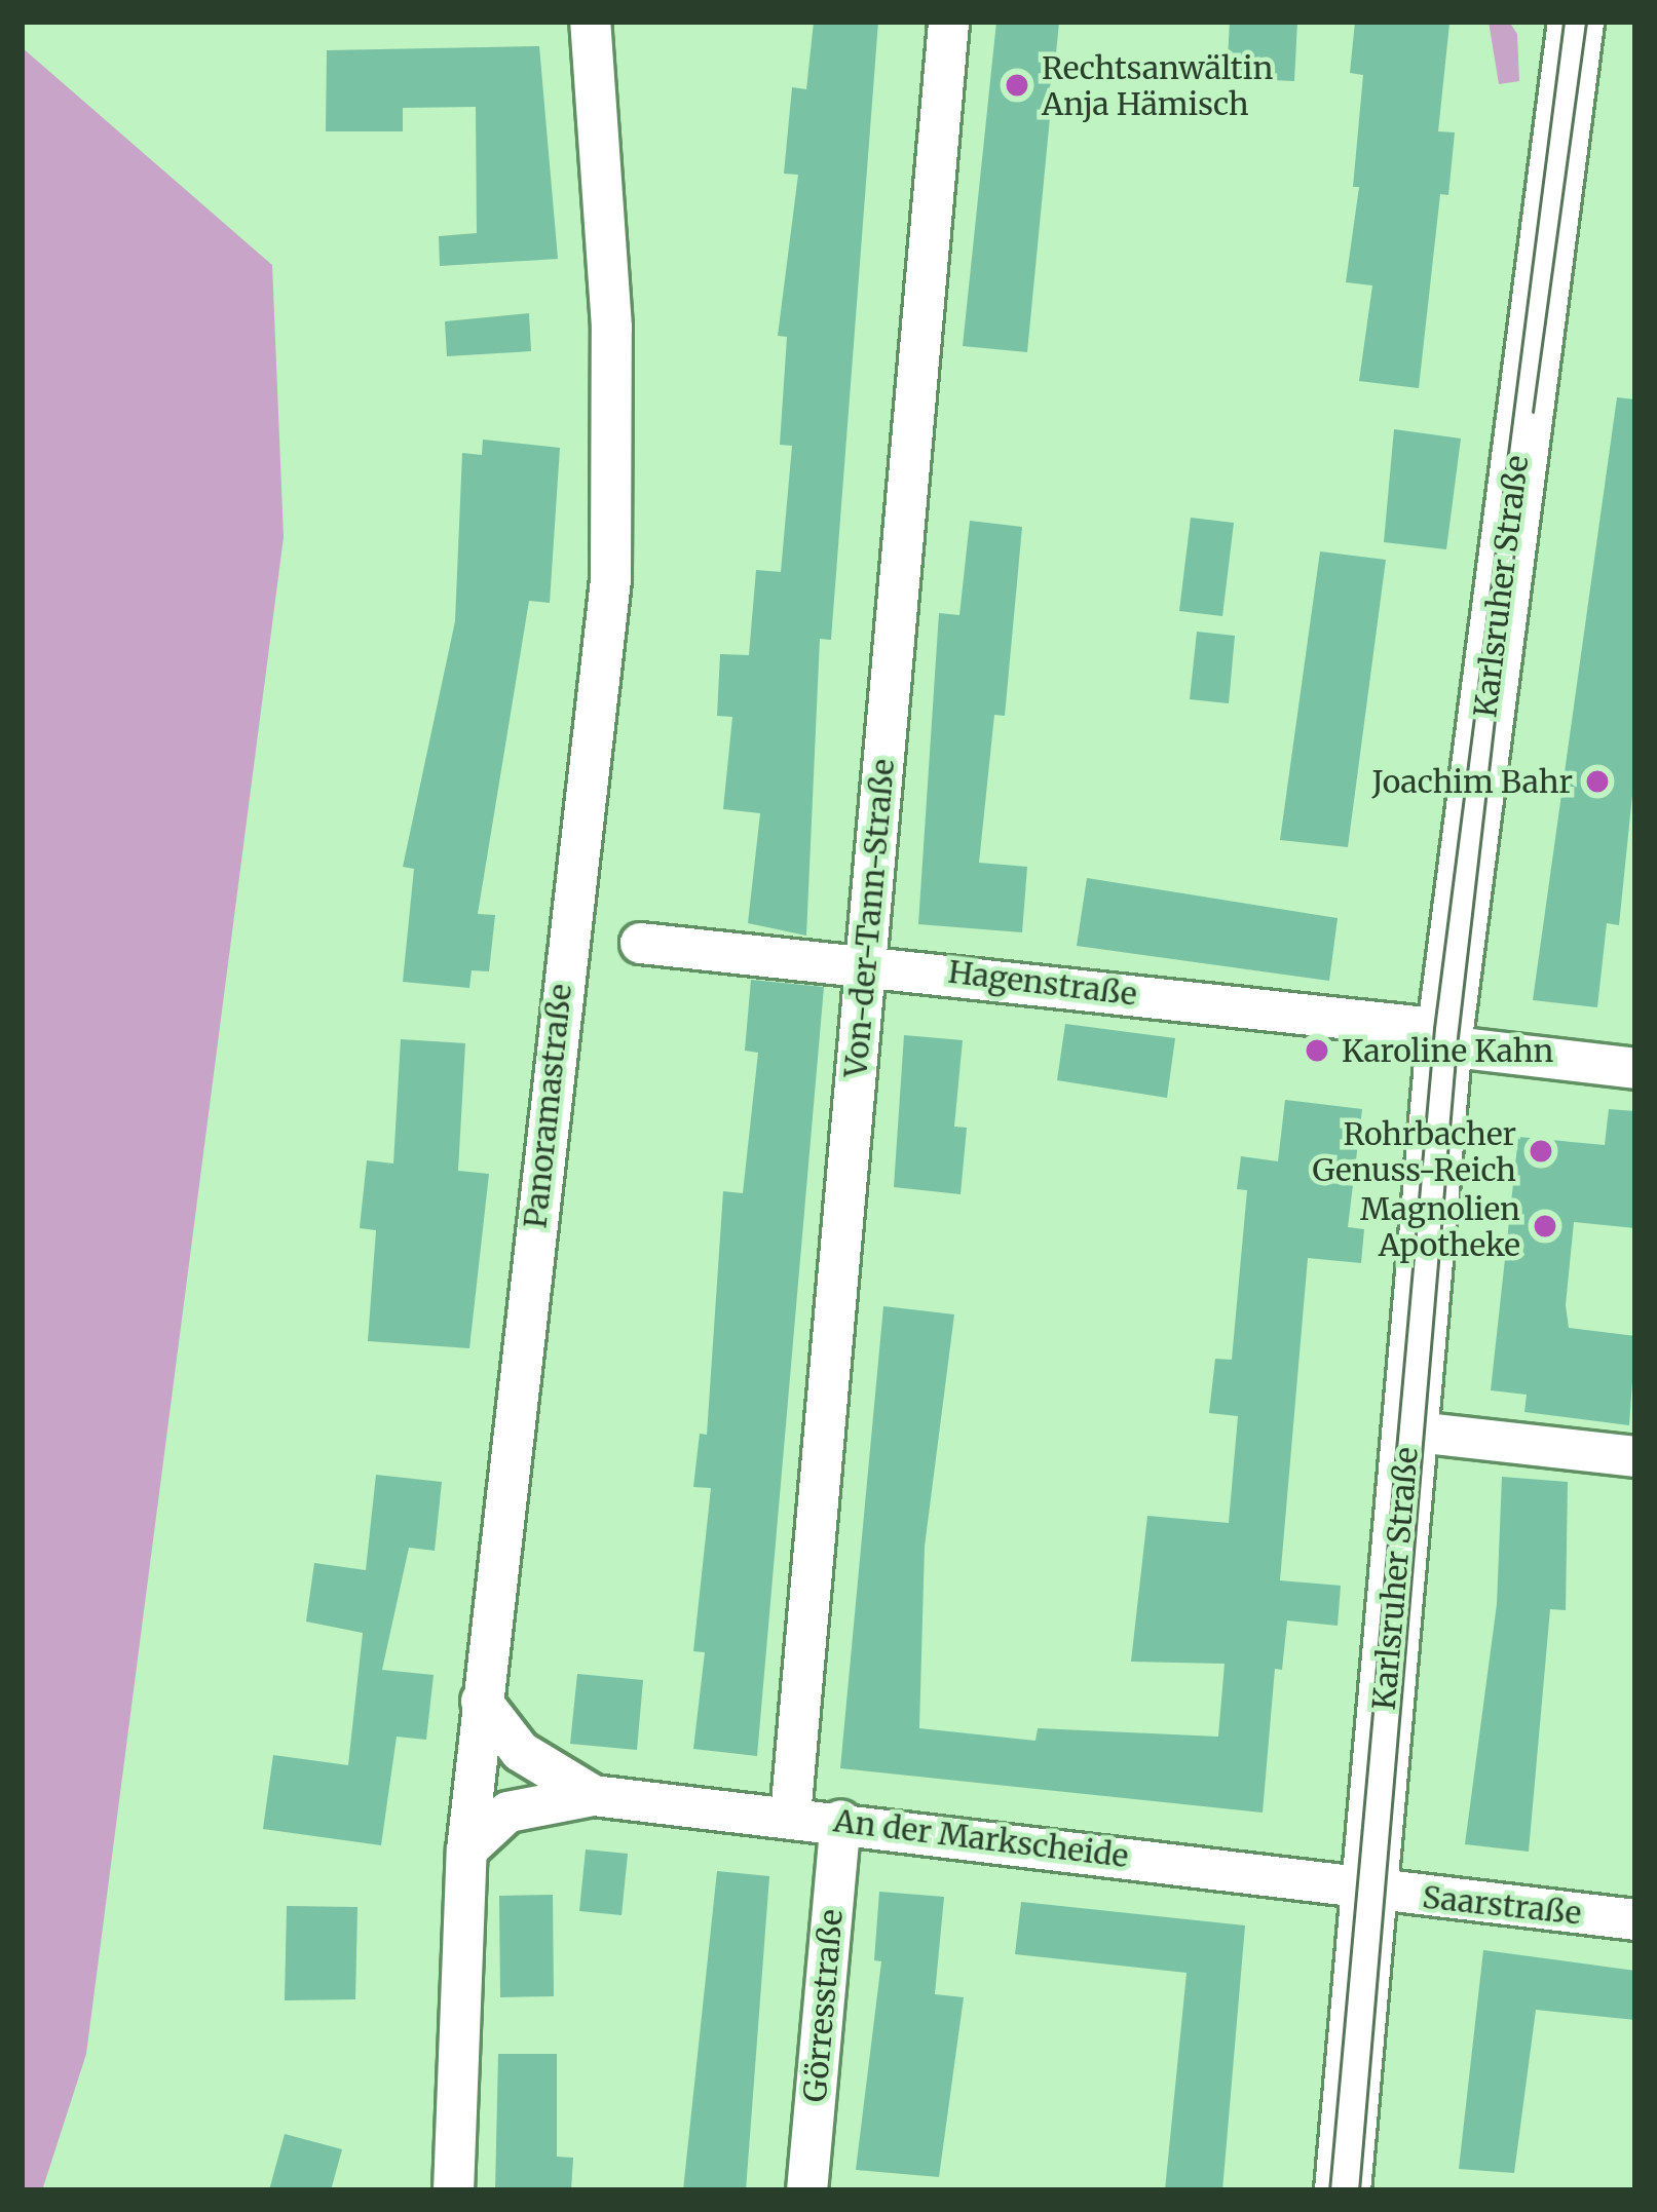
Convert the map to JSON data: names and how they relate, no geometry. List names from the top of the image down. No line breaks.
{"streets":{"main road":["Karlsruher Straße"],"street":["Von-der-Tann-Straße","Hagenstraße","Panoramastraße","An der Markscheide","Saarstraße","Görresstraße"]},"crossings":[["Karlsruher Straße","Hagenstraße"],["Karlsruher Straße","An der Markscheide"],["Karlsruher Straße","Saarstraße"],["Von-der-Tann-Straße","Hagenstraße"],["Von-der-Tann-Straße","An der Markscheide"],["Panoramastraße","An der Markscheide"],["An der Markscheide","Saarstraße"],["An der Markscheide","Görresstraße"]],"places":["Rechtsanwältin Anja Hämisch","Joachim Bahr","Karoline Kahn","Rohrbacher Genuss-Reich","Magnolien Apotheke"]}
